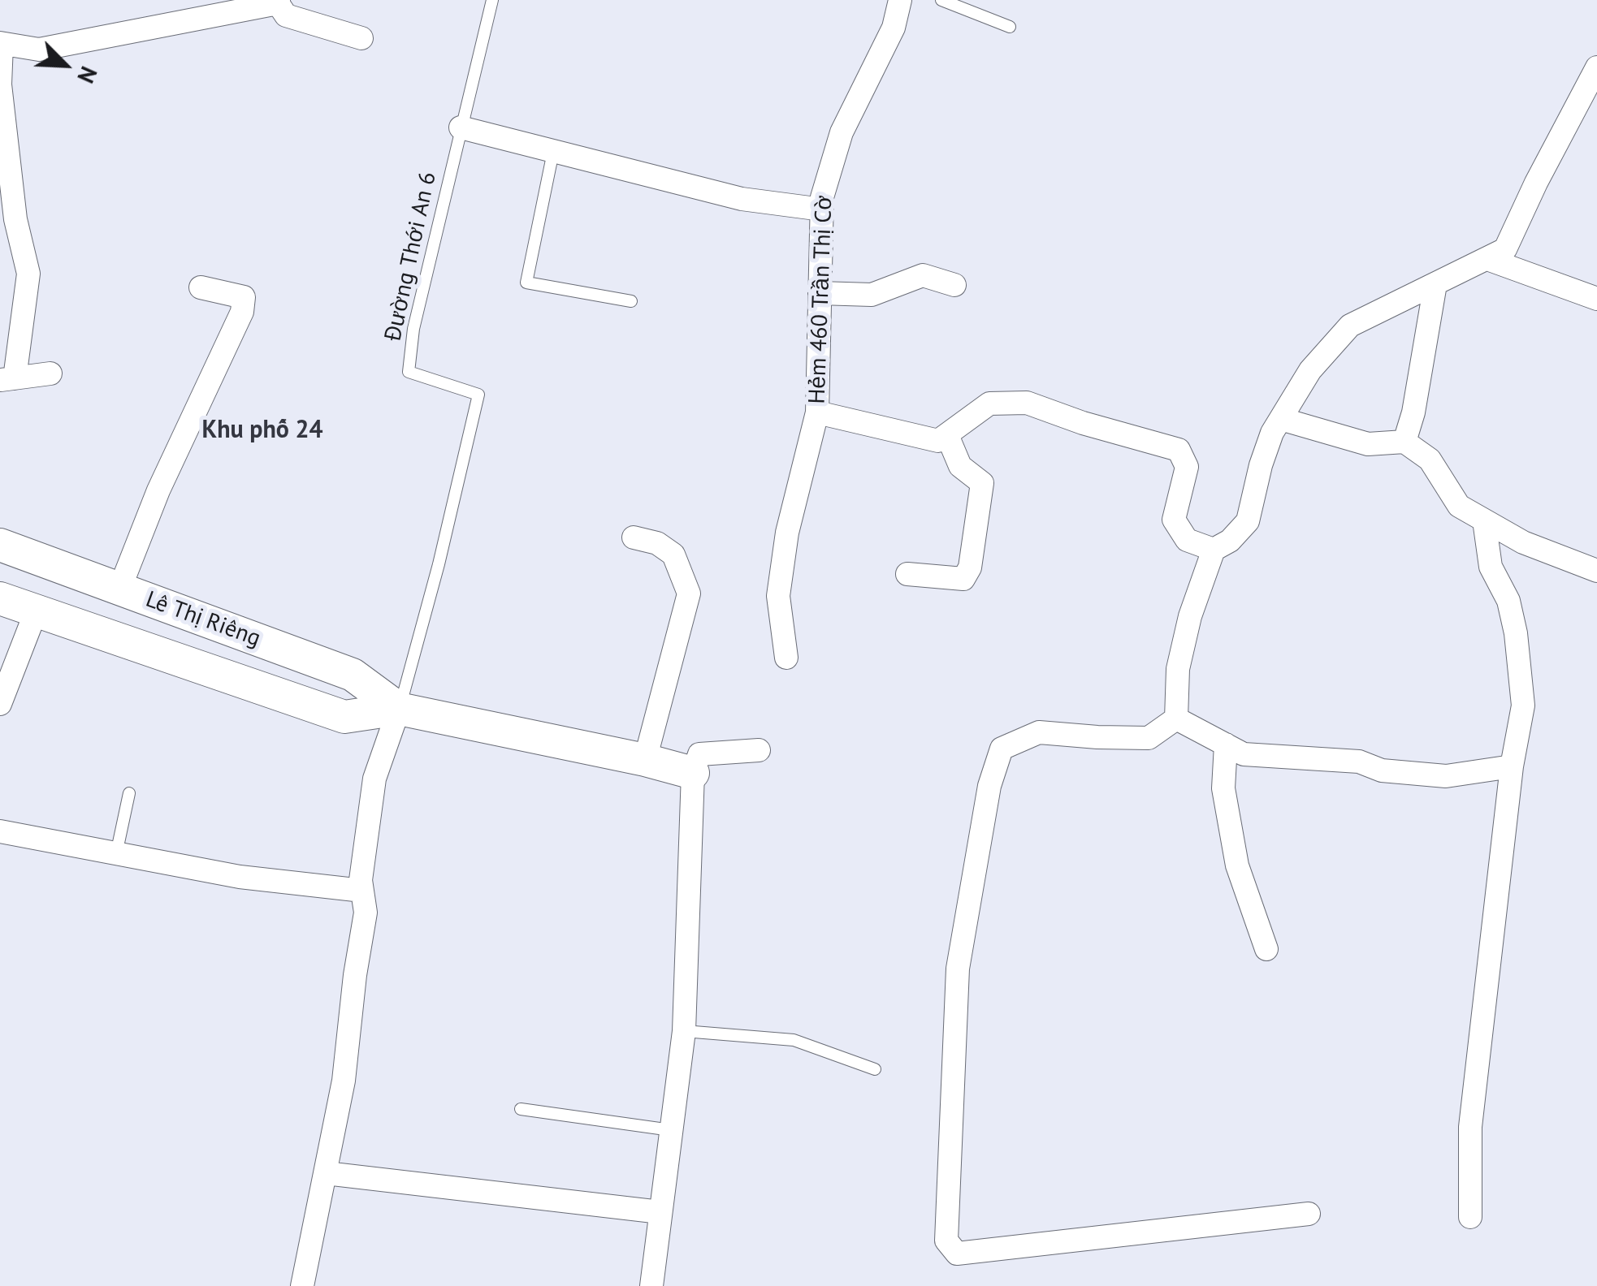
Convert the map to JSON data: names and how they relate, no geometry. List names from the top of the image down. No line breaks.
{"streets":{"street":["Hẻm 460 Trần Thị Cờ","Lê Thị Riêng"],"lane":["Đường Thới An 6"]},"crossings":[["Đường Thới An 6","Lê Thị Riêng"]],"districts":["Khu phố 24"],"north":"bottom right"}
